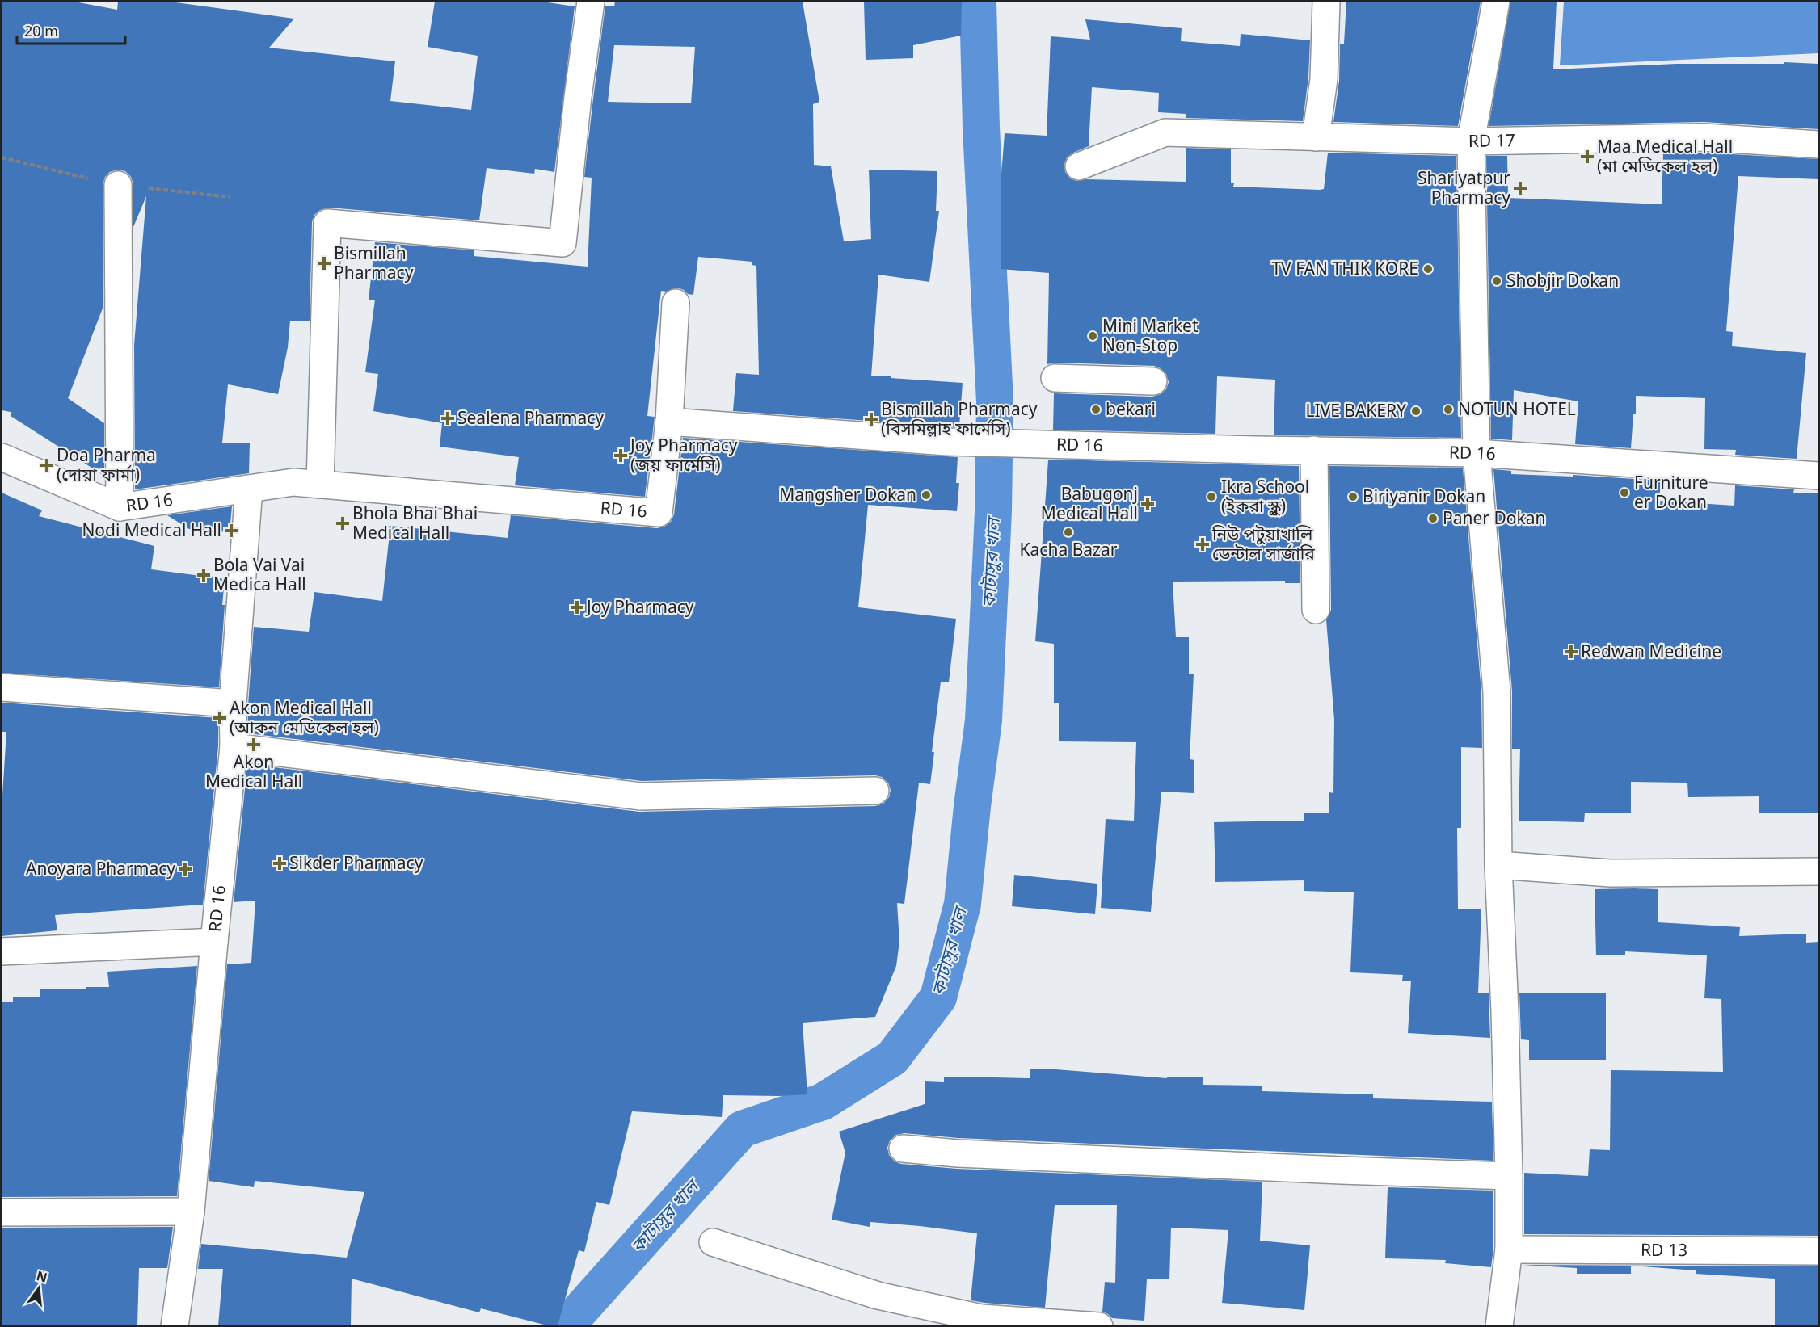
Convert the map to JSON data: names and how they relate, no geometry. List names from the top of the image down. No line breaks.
{"streets":{"street":["RD 17","RD 16","RD 13"]},"water":["কাটাসুর খাল"],"places":{"health":["Maa Medical Hall (মা মেডিকেল হল)","Shariyatpur Pharmacy","Bismillah Pharmacy","Sealena Pharmacy","Bismillah Pharmacy (বিসমিল্লাহ ফার্মেসি)","Joy Pharmacy (জয় ফার্মেসি)","Doa Pharma (দোয়া ফার্মা)","Babugonj Medical Hall","Bhola Bhai Bhai Medical Hall","Nodi Medical Hall","নিউ পটুয়াখালি ডেন্টাল সার্জারি","Bola Vai Vai Medica Hall","Joy Pharmacy","Redwan Medicine","Akon Medical Hall (আকন মেডিকেল হল)","Akon Medical Hall","Sikder Pharmacy","Anoyara Pharmacy"],"other":["TV FAN THIK KORE","Shobjir Dokan","Mini Market Non-Stop","bekari","NOTUN HOTEL","LIVE BAKERY","Furniture er Dokan","Mangsher Dokan","Ikra School (ইকরা স্কুল)","Biriyanir Dokan","Paner Dokan","Kacha Bazar"]},"scale_bar":"20 m","north":"top"}
